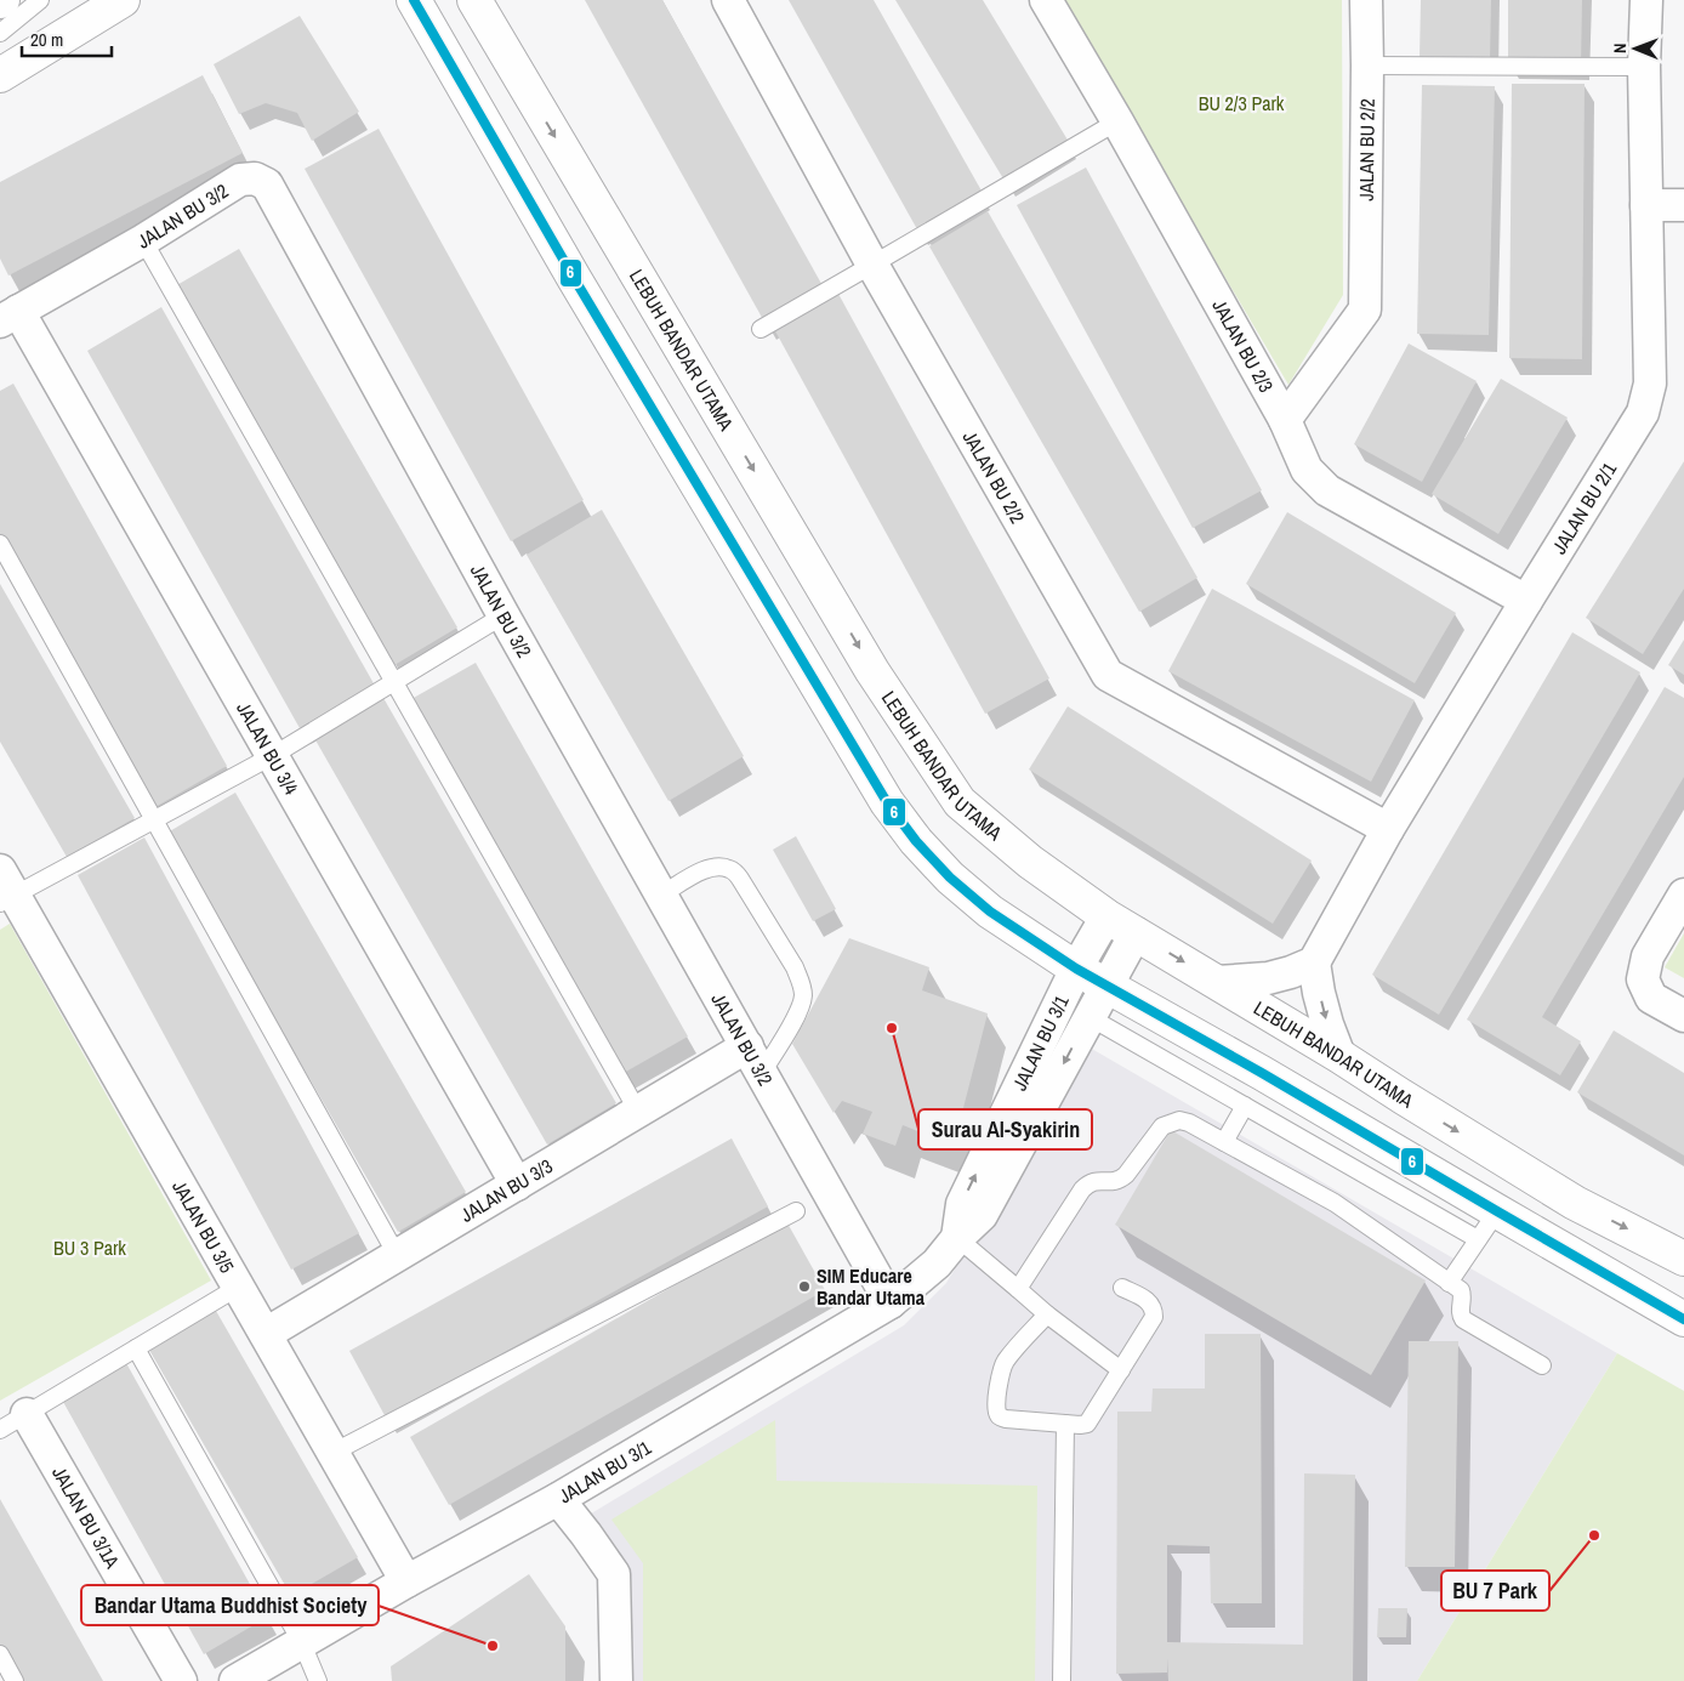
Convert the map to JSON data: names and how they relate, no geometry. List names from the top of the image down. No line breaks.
{"streets":{"main road":["LEBUH BANDAR UTAMA"],"street":["JALAN BU 2/2","JALAN BU 3/2","JALAN BU 2/3","JALAN BU 2/1","JALAN BU 3/4","JALAN BU 3/1","JALAN BU 3/3","JALAN BU 3/5","JALAN BU 3/1A"]},"crossings":[["JALAN BU 2/2","JALAN BU 2/3"],["JALAN BU 2/2","JALAN BU 2/1"],["JALAN BU 3/2","JALAN BU 3/4"],["JALAN BU 3/2","JALAN BU 3/1"],["JALAN BU 3/2","JALAN BU 3/3"],["JALAN BU 2/3","JALAN BU 2/1"],["LEBUH BANDAR UTAMA","JALAN BU 3/1"],["JALAN BU 3/4","JALAN BU 3/3"],["JALAN BU 3/1","JALAN BU 3/5"],["JALAN BU 3/3","JALAN BU 3/5"]],"parks":["BU 2/3 Park","BU 3 Park"],"places":["Surau Al-Syakirin","SIM Educare Bandar Utama","BU 7 Park","Bandar Utama Buddhist Society"],"lines":["transit line 6"],"scale_bar":"20 m","north":"left"}
